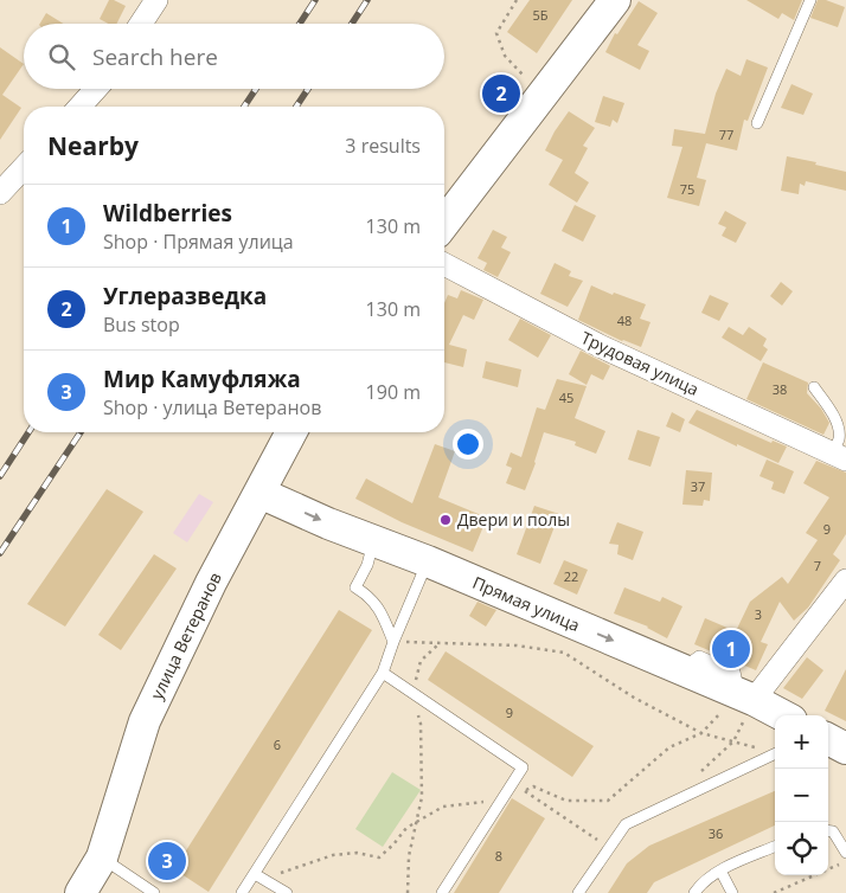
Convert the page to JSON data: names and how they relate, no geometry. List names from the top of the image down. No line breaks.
{"streets":{"main road":["Прямая улица","улица Ветеранов"],"street":["Трудовая улица"]},"crossings":[["Прямая улица","улица Ветеранов"]],"one_way":["Прямая улица"],"places":["Двери и полы"],"house_numbers":["5Б","77","75","48","38","45","37","9","7","22","3","9","6","36","8"],"page":{"search":"Search here","pins":["2","1","3"],"heading":["Nearby","3 results"],"list":[{"mark":"1","name":"Wildberries","note":"Shop · Прямая улица","value":"130 m"},{"mark":"2","name":"Углеразведка","note":"Bus stop","value":"130 m"},{"mark":"3","name":"Мир Камуфляжа","note":"Shop · улица Ветеранов","value":"190 m"}],"map_buttons":["+","−"]}}
